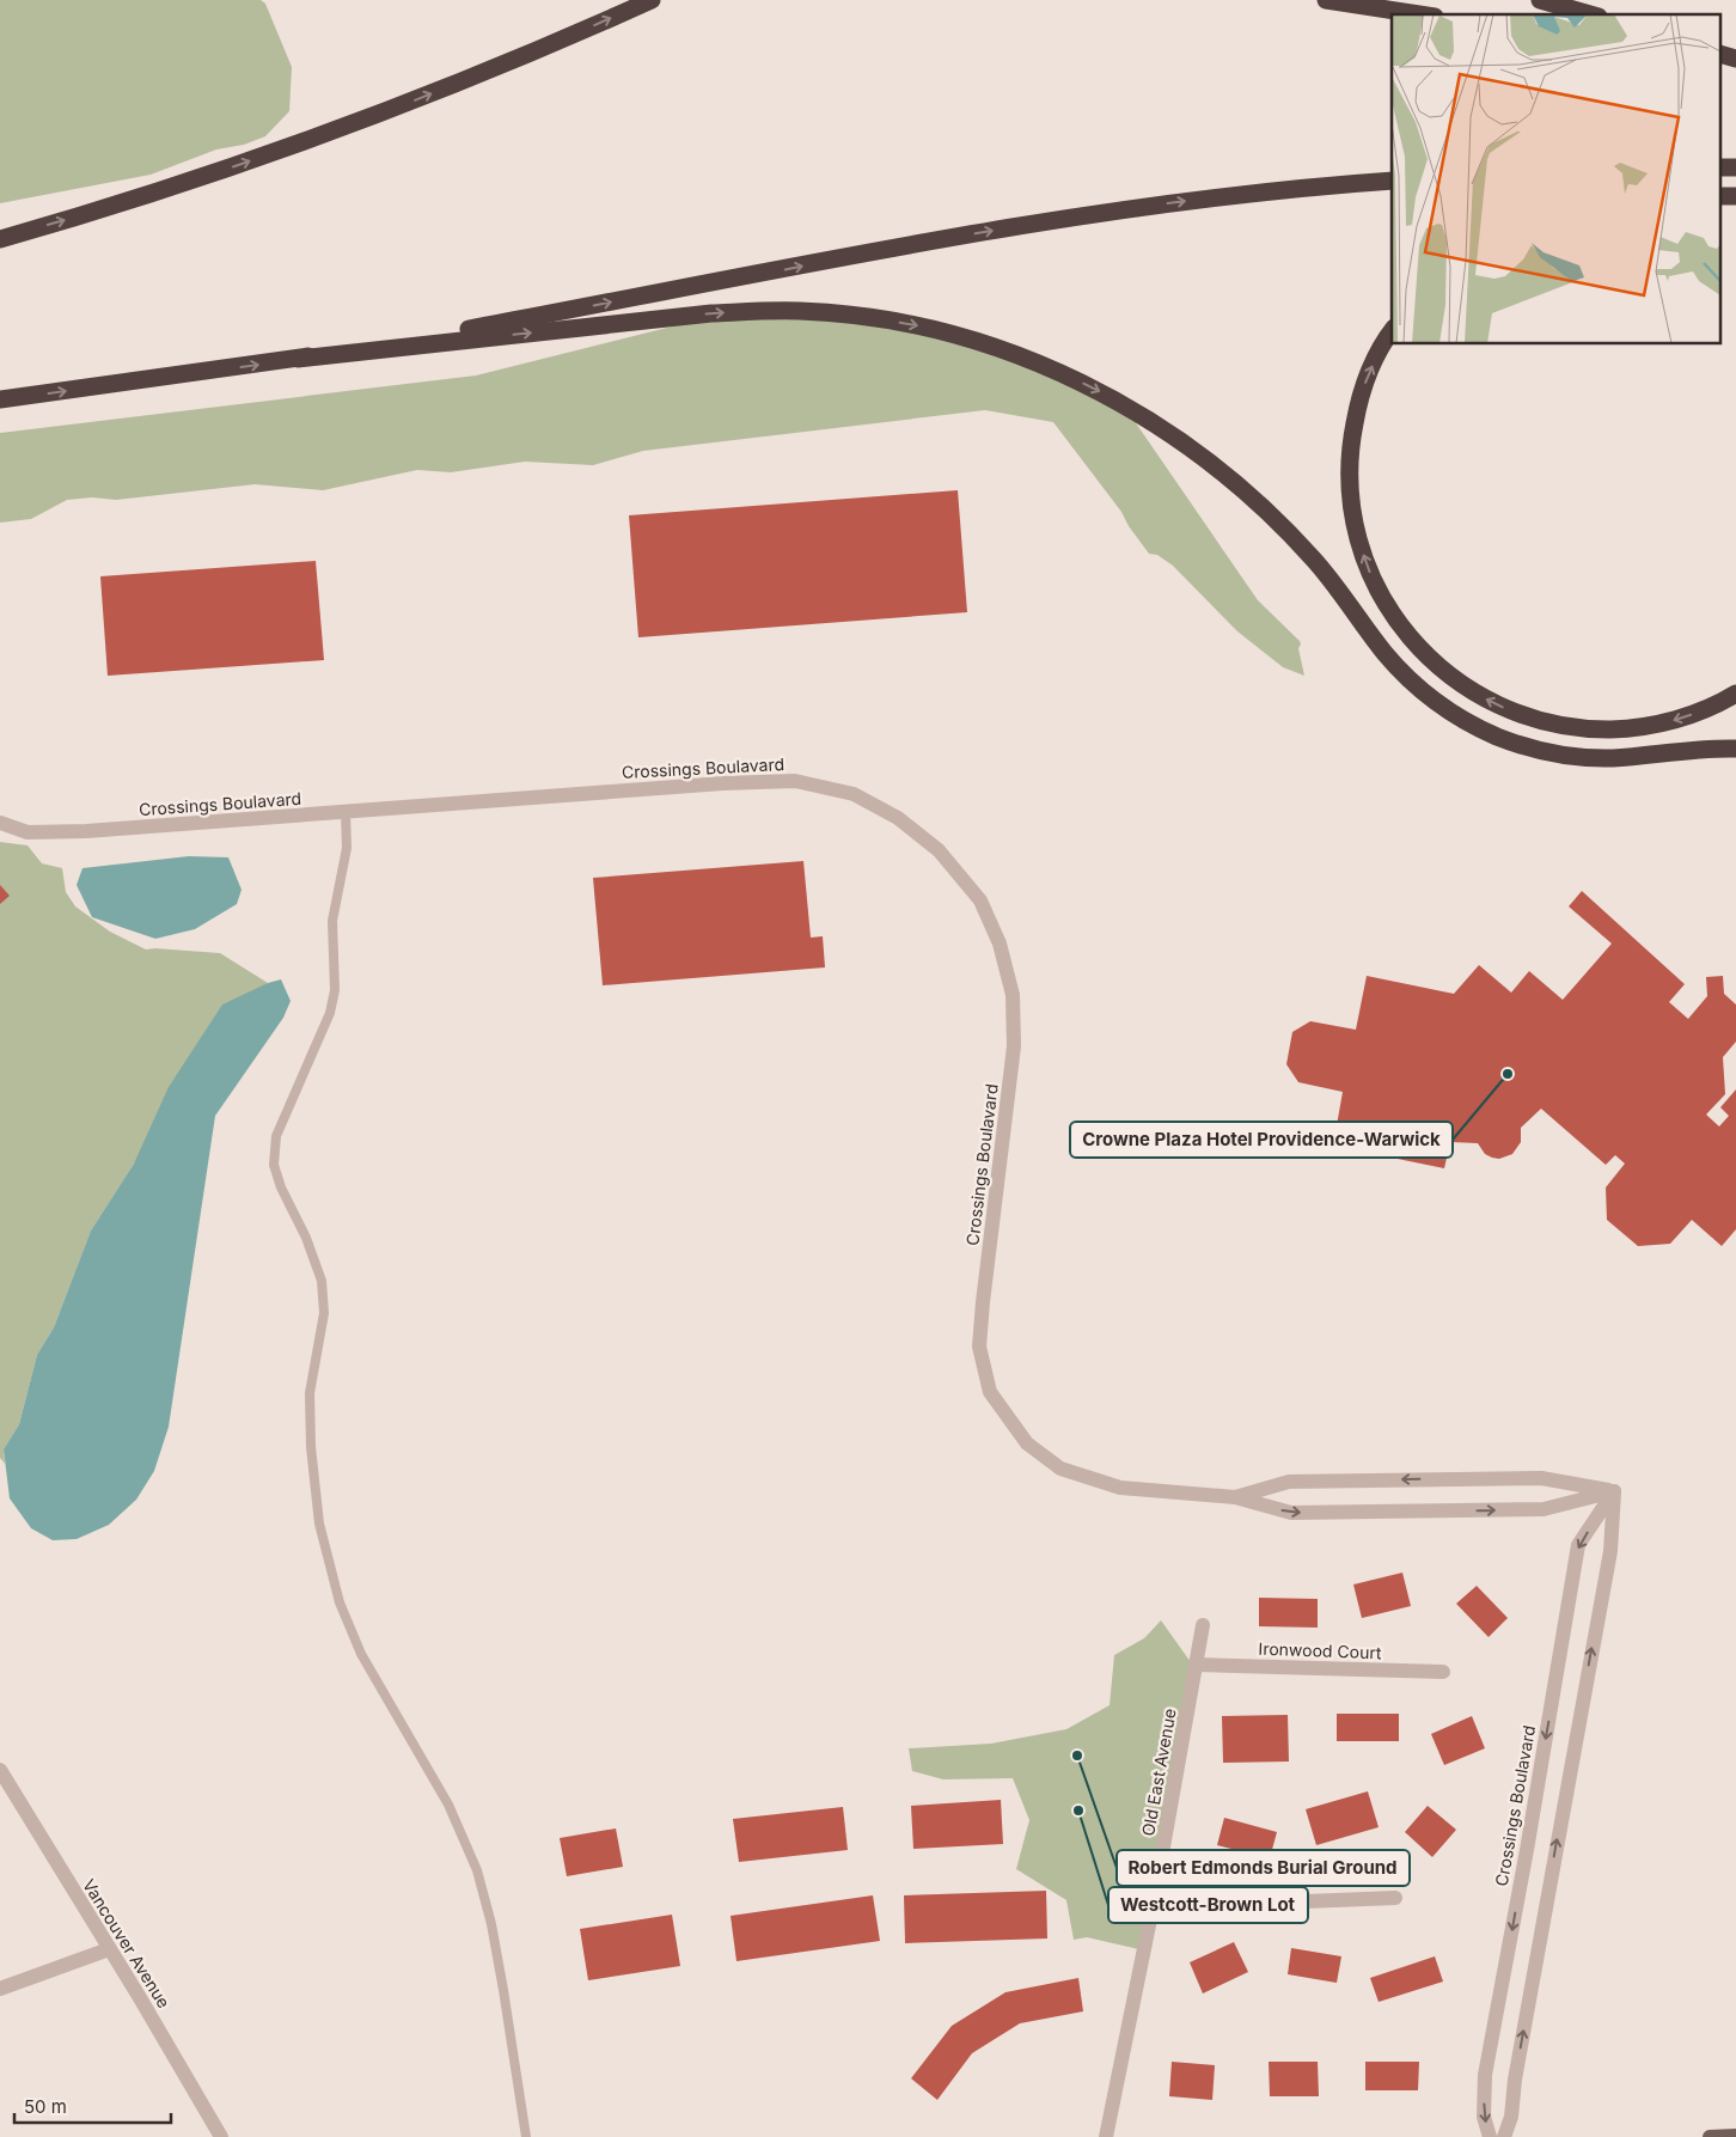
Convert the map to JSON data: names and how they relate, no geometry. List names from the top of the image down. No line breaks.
{"streets":{"street":["Crossings Boulavard","Ironwood Court","Old East Avenue","Vancouver Avenue"]},"crossings":[["Ironwood Court","Old East Avenue"]],"places":["Crowne Plaza Hotel Providence-Warwick","Robert Edmonds Burial Ground","Westcott-Brown Lot"],"scale_bar":"50 m"}
